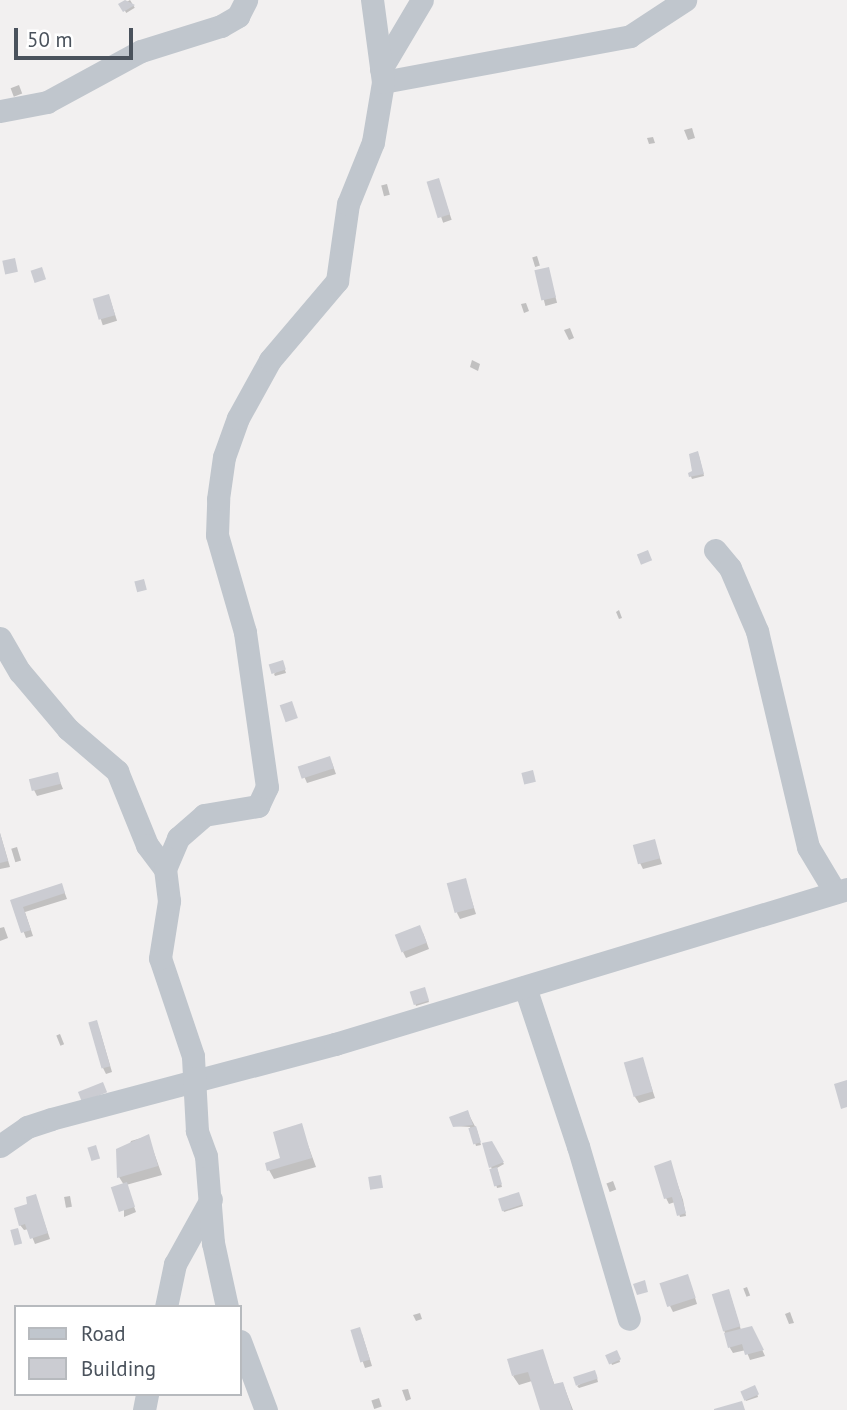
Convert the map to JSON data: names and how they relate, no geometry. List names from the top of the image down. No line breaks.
{"legend":["Road","Building"],"scale_bar":"50 m"}
